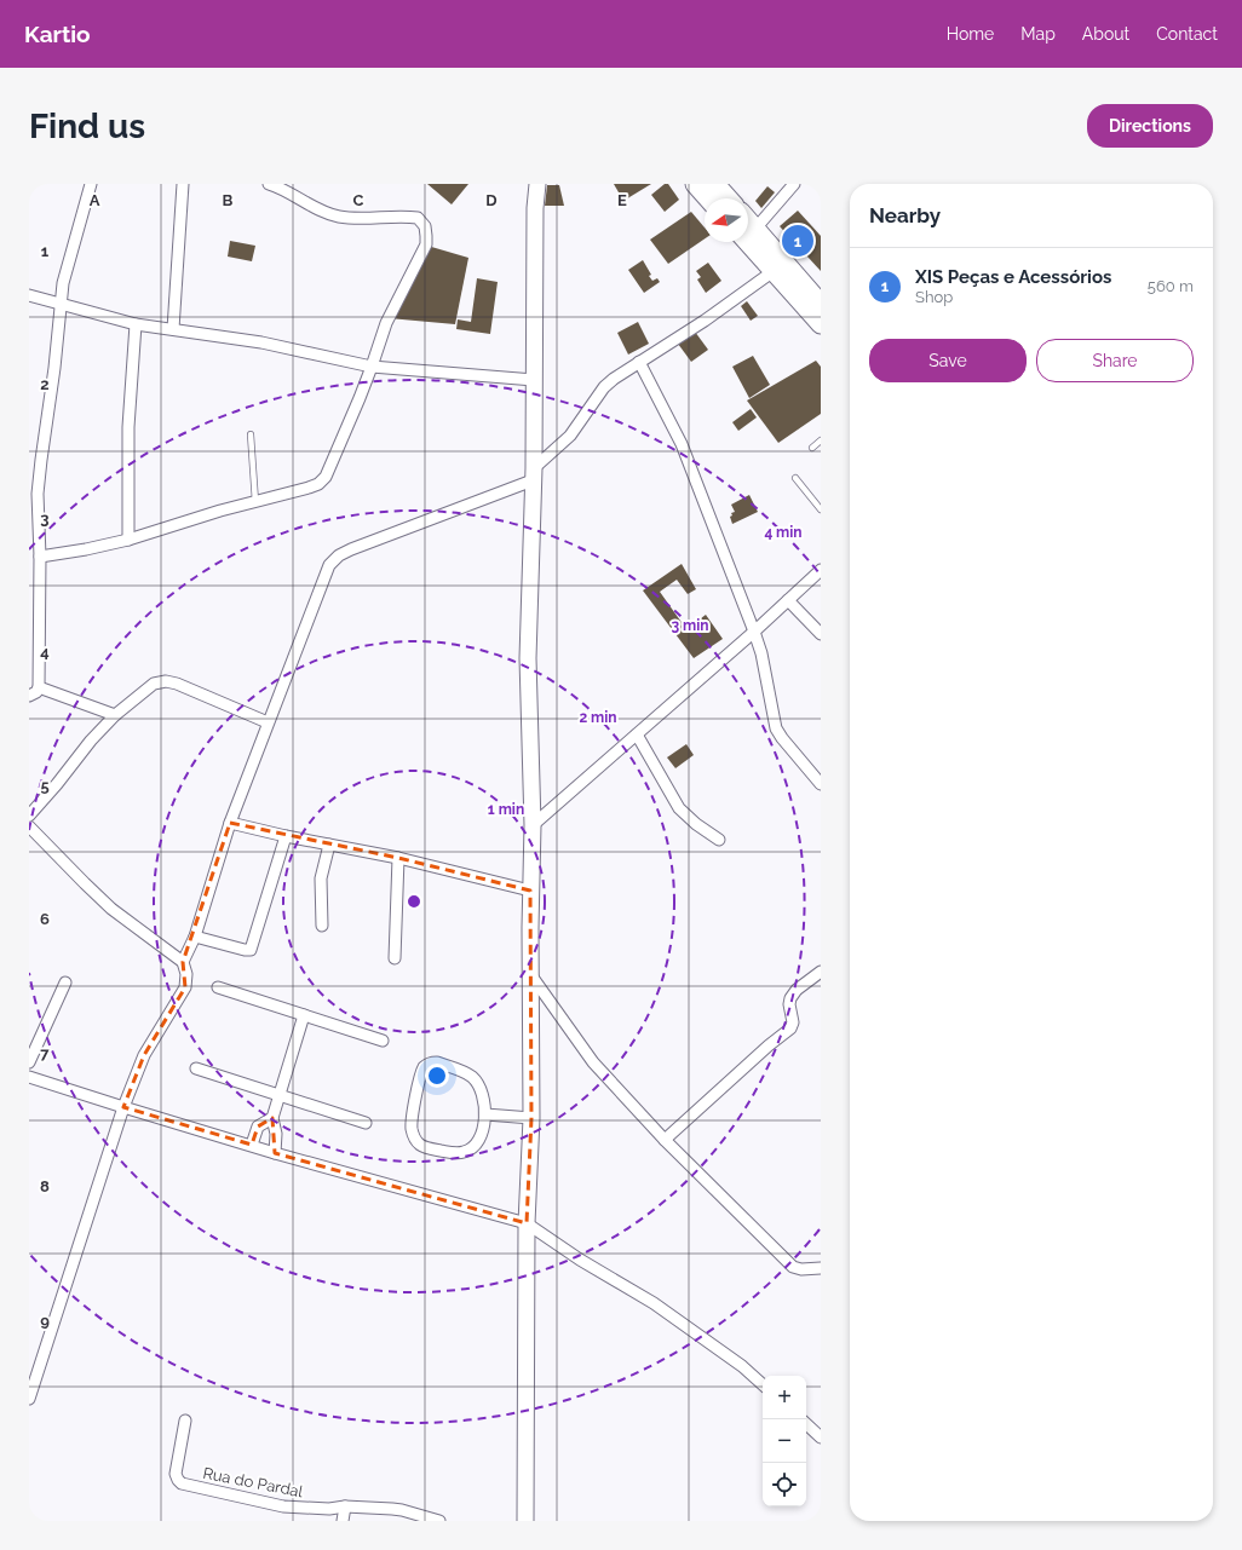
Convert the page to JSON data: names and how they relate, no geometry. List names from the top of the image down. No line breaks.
{"streets":{"street":["Rua do Pardal"]},"north":"left","page":{"header":"Kartio","nav":["Home","Map","About","Contact"],"buttons":["Directions",["Save","Share"]],"title":"Find us","heading":"Nearby","pins":"1","list":[{"mark":"1","name":"XIS Peças e Acessórios","note":"Shop","value":"560 m"}],"map_buttons":["+","−"]},"grid":{"columns":["A","B","C","D","E"],"rows":["1","2","3","4","5","6","7","8","9"]},"rings":["4 min","3 min","2 min","1 min"]}
